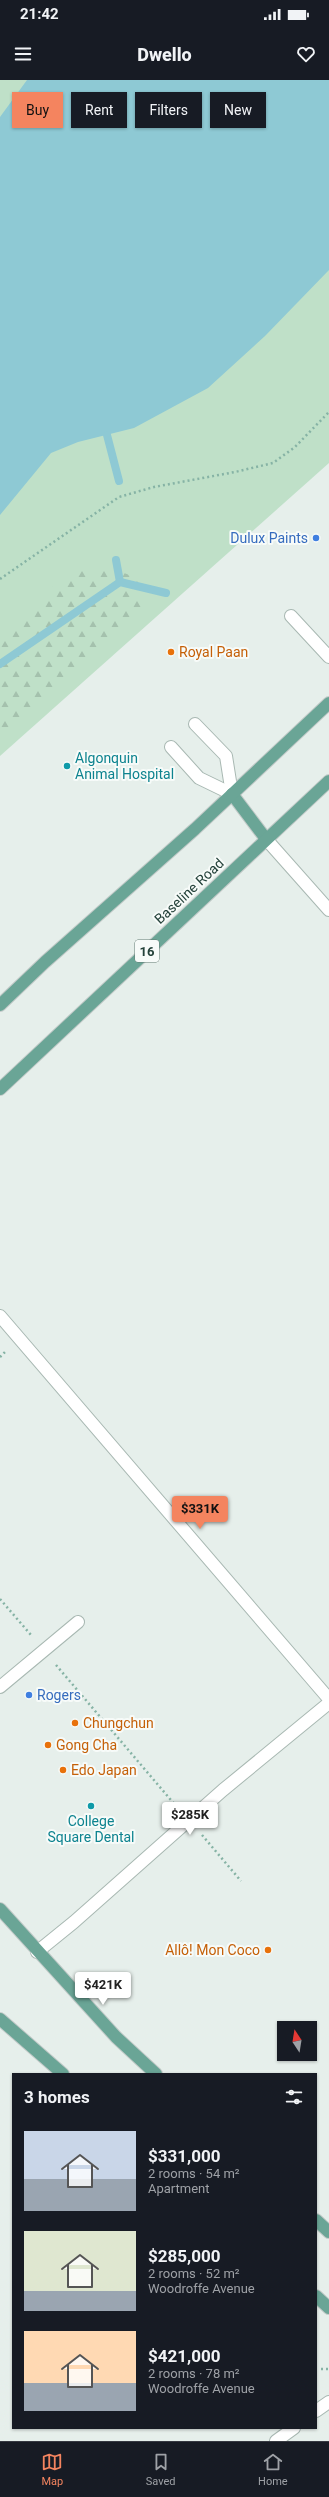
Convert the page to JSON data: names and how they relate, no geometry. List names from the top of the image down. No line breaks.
{"streets":{"main road":["Baseline Road","16"]},"places":["Dulux Paints","Royal Paan","Algonquin Animal Hospital","Rogers","Chungchun","Gong Cha","Edo Japan","College Square Dental","Allô! Mon Coco"],"north":"top","page":{"status":"21:42","header":"Dwello","chip":["Buy","Rent","Filters","New"],"price":["$331K","$285K","$421K"],"heading":"3 homes","list":[{"name":"$331,000","note":"2 rooms · 54 m² · Apartment"},{"name":"$285,000","note":"2 rooms · 52 m² · Woodroffe Avenue"},{"name":"$421,000","note":"2 rooms · 78 m² · Woodroffe Avenue"}],"tabs":["Map","Saved","Home"]}}
